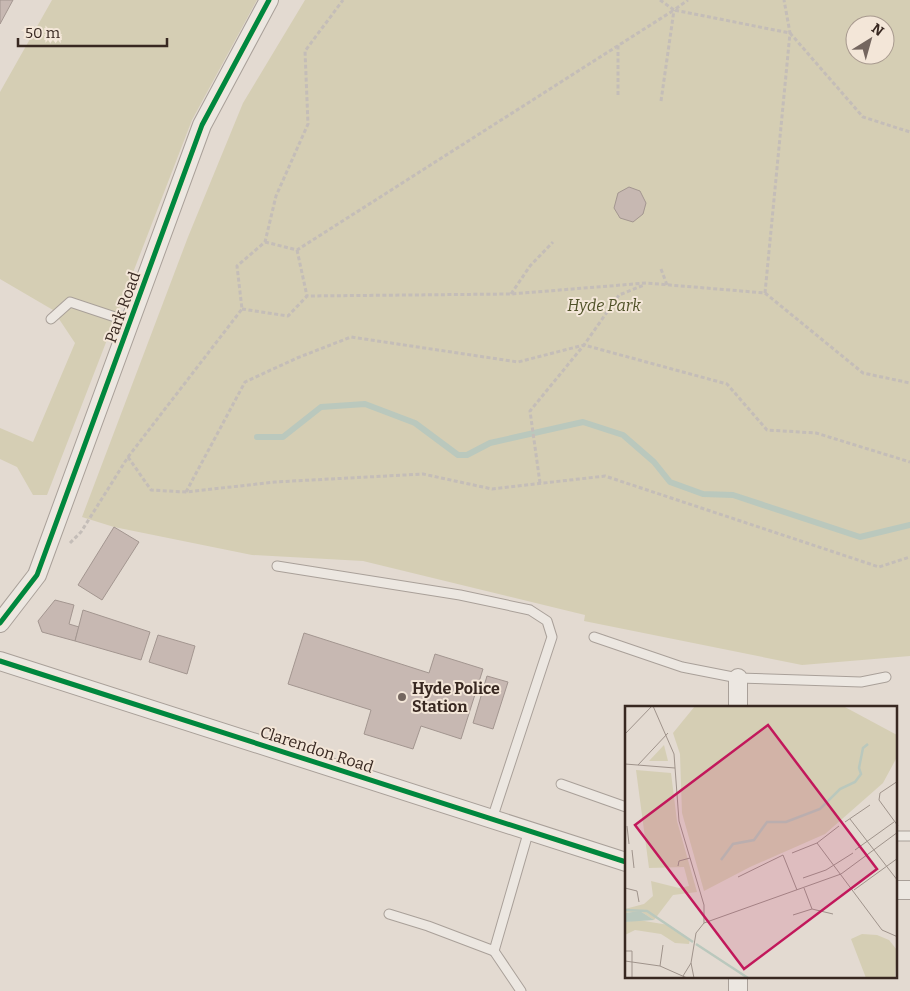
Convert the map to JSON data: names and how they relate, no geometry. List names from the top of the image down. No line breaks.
{"streets":{"street":["Park Road","Clarendon Road"]},"parks":["Hyde Park"],"places":["Hyde Police Station"],"scale_bar":"50 m","north":"top right"}
